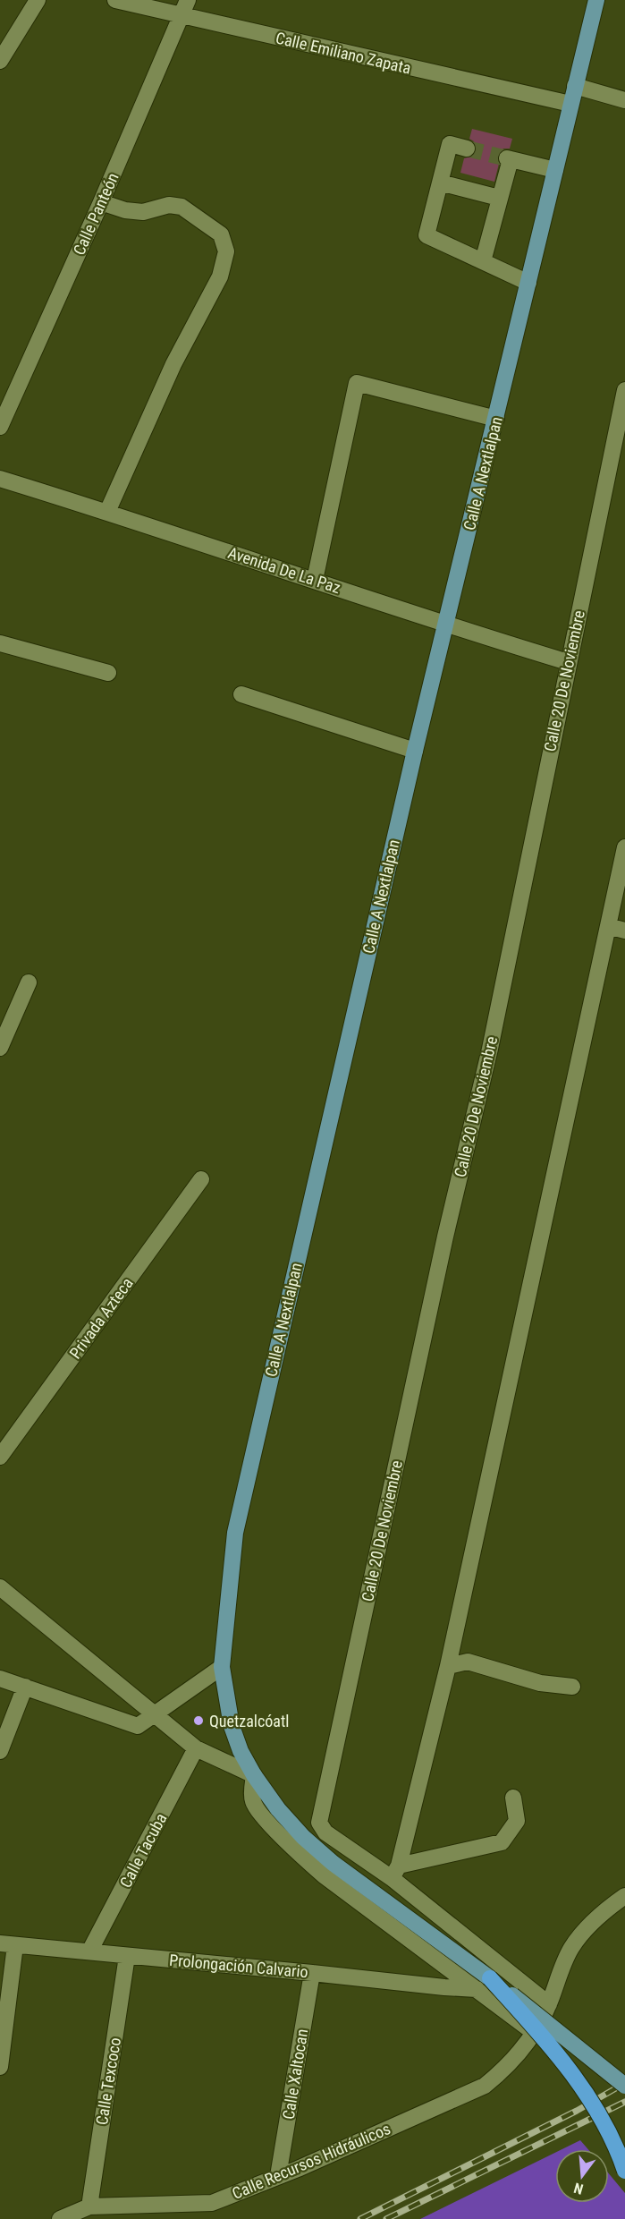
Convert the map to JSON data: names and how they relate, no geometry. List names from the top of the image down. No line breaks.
{"streets":{"main road":["Calle A Nextlalpan"],"street":["Calle Emiliano Zapata","Calle Panteón","Avenida De La Paz","Calle 20 De Noviembre","Privada Azteca","Calle Tacuba","Prolongación Calvario","Calle Xaltocan","Calle Texcoco","Calle Recursos Hidráulicos"]},"crossings":[["Calle Emiliano Zapata","Calle Panteón"],["Calle Emiliano Zapata","Calle A Nextlalpan"],["Calle A Nextlalpan","Avenida De La Paz"],["Avenida De La Paz","Calle 20 De Noviembre"],["Calle Tacuba","Prolongación Calvario"],["Prolongación Calvario","Calle Xaltocan"],["Prolongación Calvario","Calle Texcoco"],["Calle Xaltocan","Calle Recursos Hidráulicos"],["Calle Texcoco","Calle Recursos Hidráulicos"]],"places":["Quetzalcóatl"],"north":"bottom"}
